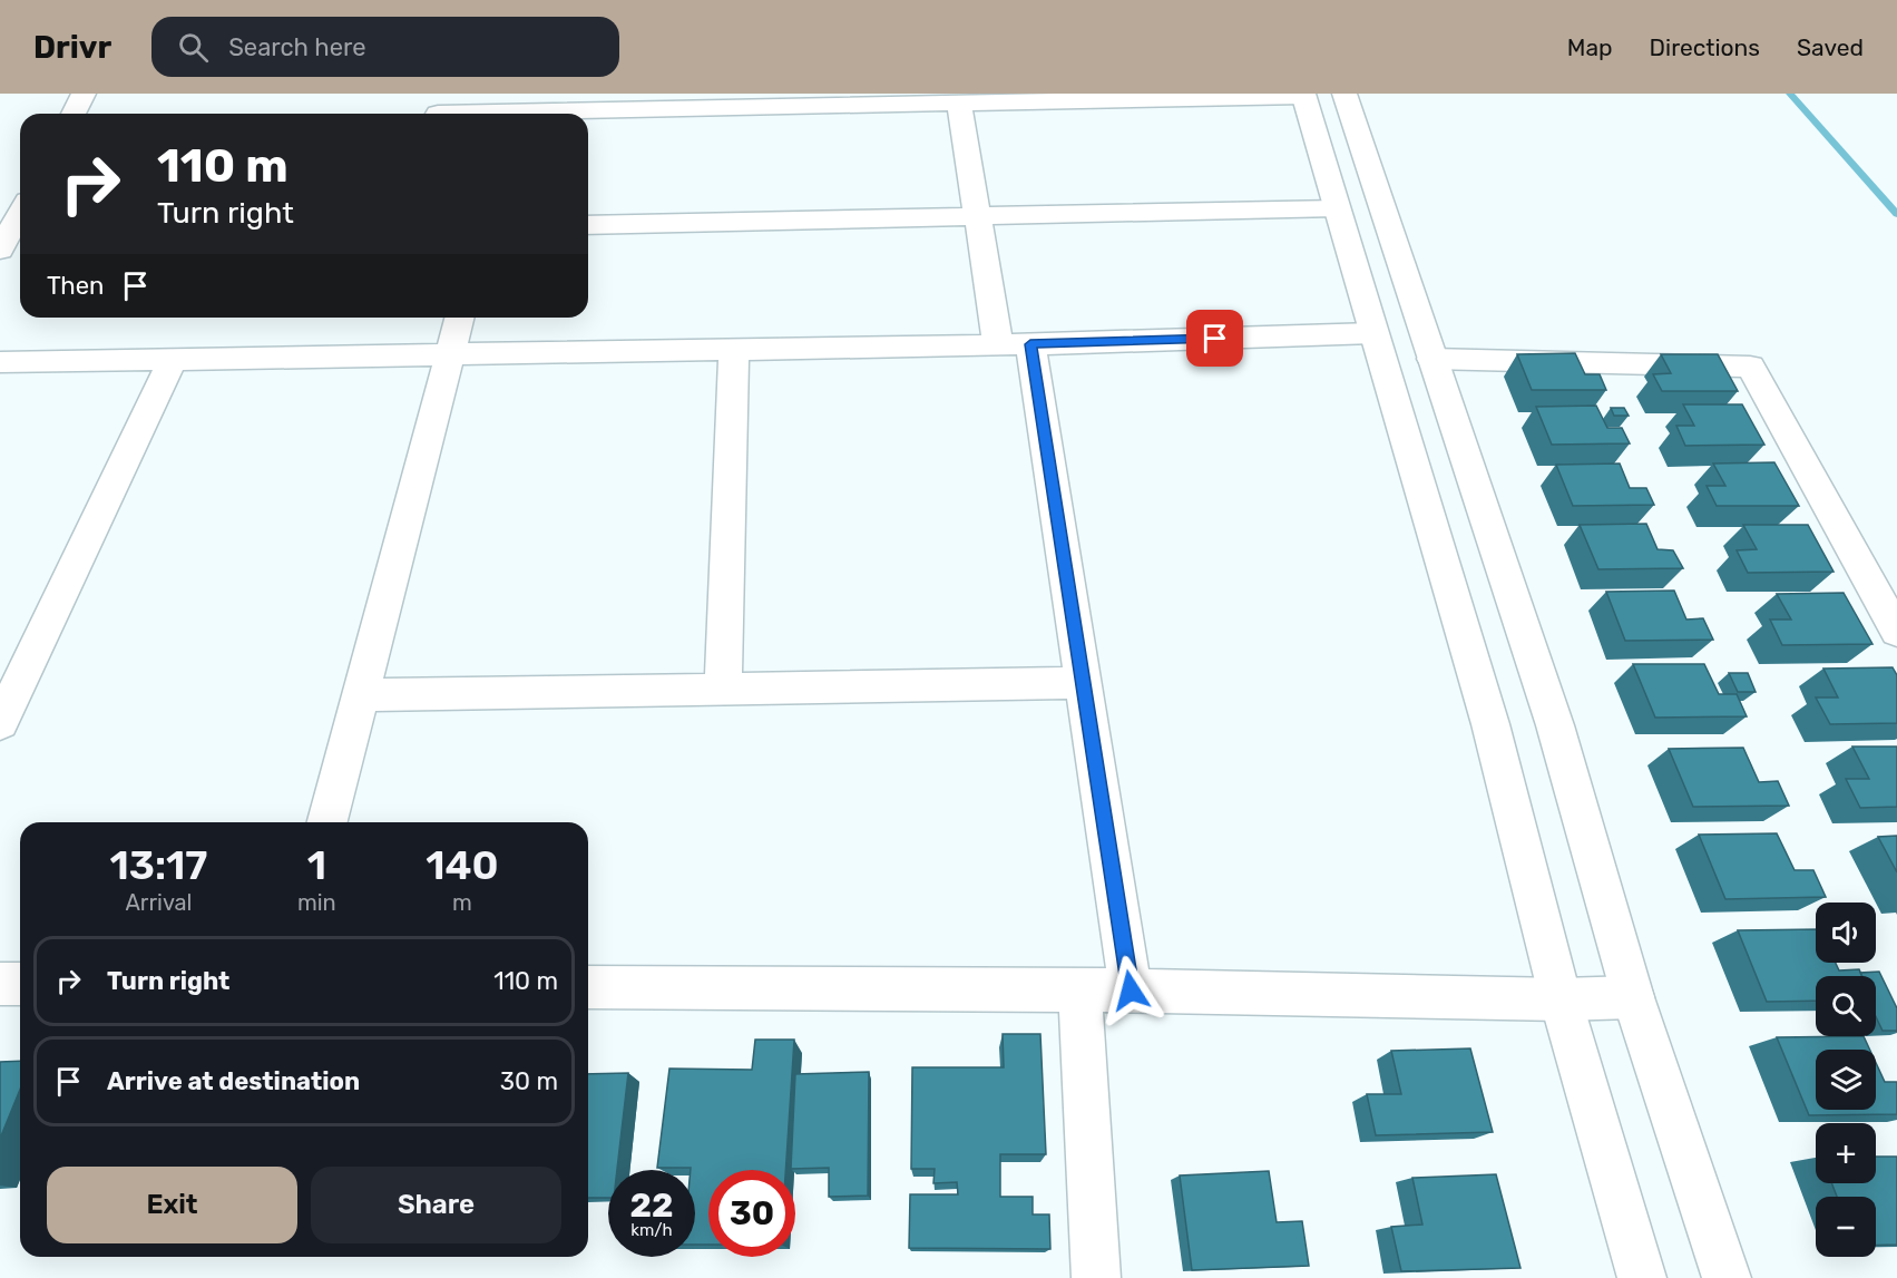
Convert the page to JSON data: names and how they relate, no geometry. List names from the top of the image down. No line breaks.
{"page":{"header":"Drivr","search":"Search here","nav":["Map","Directions","Saved"],"turn":["110 m","Turn right"],"then":"Then","eta":["13:17","Arrival","1","min","140","m"],"map_buttons":["+","−"],"list":[{"name":"Turn right","value":"110 m"},{"name":"Arrive at destination","value":"30 m"}],"buttons":["Exit","Share"],"speed":"22 km/h","limit":"30"}}
